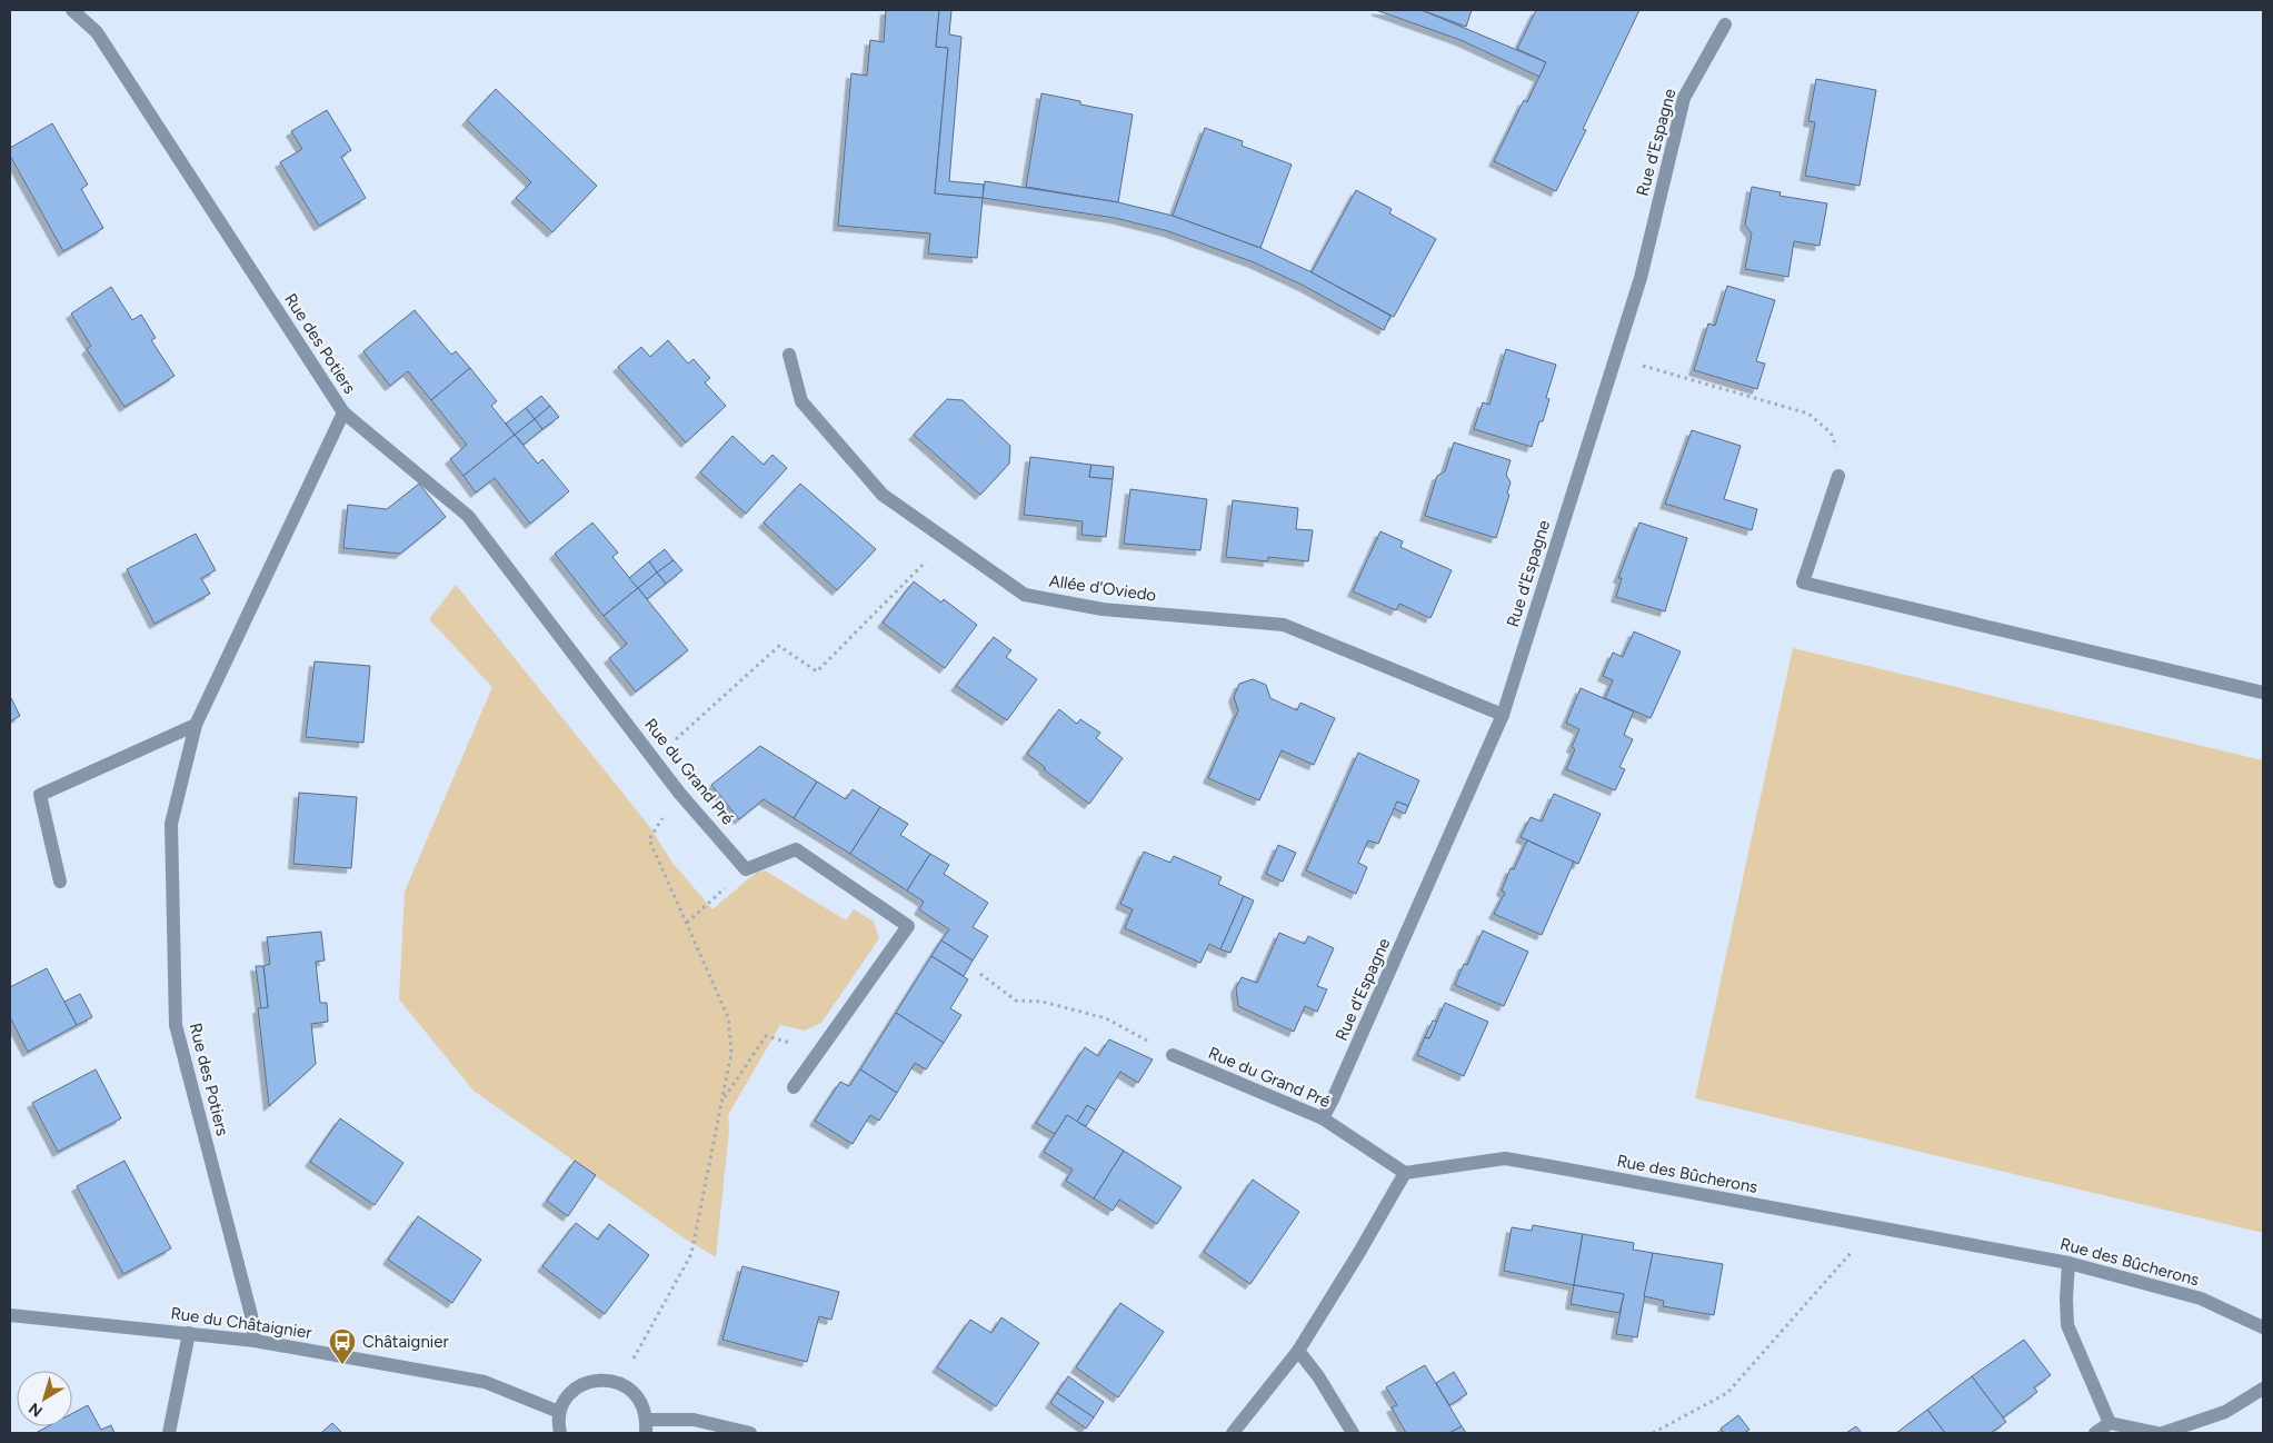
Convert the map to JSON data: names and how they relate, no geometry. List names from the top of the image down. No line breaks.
{"streets":{"street":["Rue d'Espagne","Rue des Potiers","Allée d'Oviedo","Rue du Grand Pré","Rue des Bûcherons","Rue du Châtaignier"]},"crossings":[["Rue d'Espagne","Allée d'Oviedo"],["Rue d'Espagne","Rue du Grand Pré"],["Rue des Potiers","Rue du Grand Pré"],["Rue des Potiers","Rue du Châtaignier"],["Rue du Grand Pré","Rue des Bûcherons"]],"places":{"bus stop":["Châtaignier"]},"north":"bottom left"}
